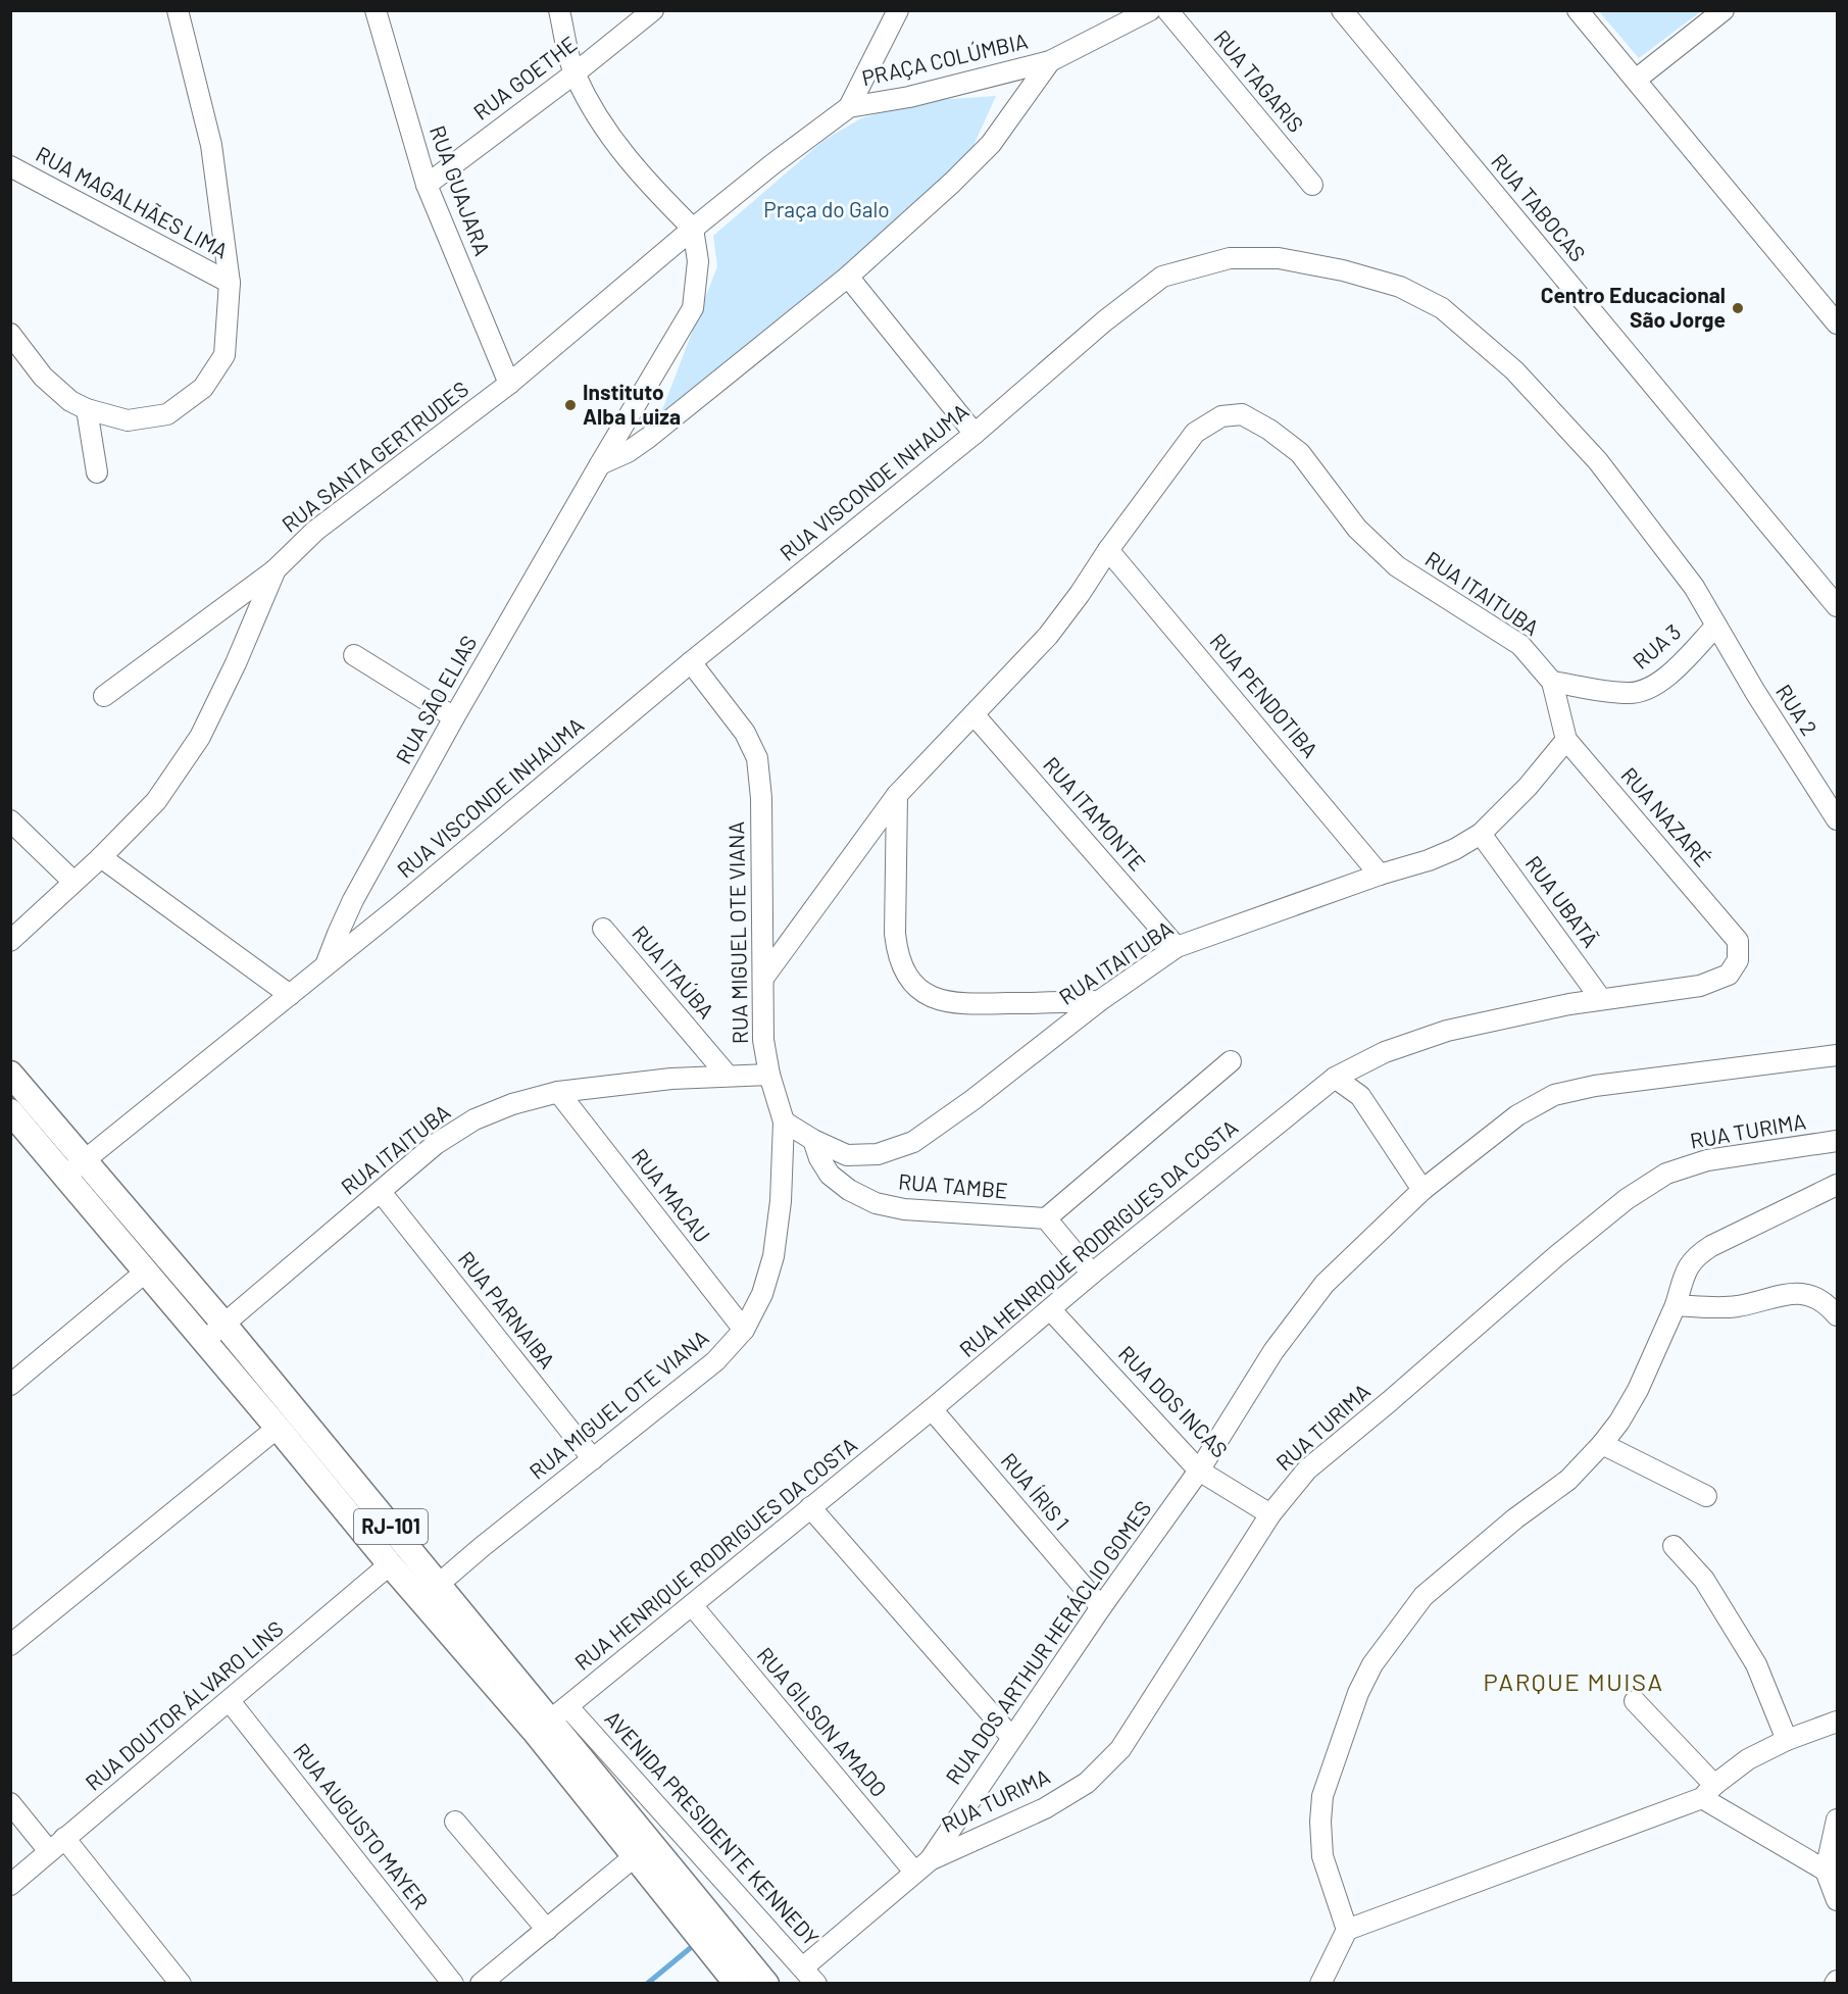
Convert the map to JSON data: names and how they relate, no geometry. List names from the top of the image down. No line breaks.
{"streets":{"main road":["RJ-101"],"street":["PRAÇA COLÚMBIA","RUA GOETHE","RUA TAGARIS","RUA GUAJARA","RUA MAGALHÃES LIMA","RUA TABOCAS","RUA SANTA GERTRUDES","RUA VISCONDE INHAUMA","RUA ITAITUBA","RUA 3","RUA PENDOTIBA","RUA SĀO ELIAS","RUA 2","RUA ITAMONTE","RUA NAZARÉ","RUA UBATÃ","RUA MIGUEL OTE VIANA","RUA ITAÚBA","RUA TURIMA","RUA TAMBE","RUA MACAU","RUA HENRIQUE RODRIGUES DA COSTA","RUA PARNAIBA","RUA DOS INCAS","RUA ÍRIS 1","RUA DOS ARTHUR HERÁCLIO GOMES","RUA DOUTOR ÁLVARO LINS","RUA GILSON AMADO","RUA AUGUSTO MAYER","AVENIDA PRESIDENTE KENNEDY"]},"crossings":[["PRAÇA COLÚMBIA","RUA SANTA GERTRUDES"],["PRAÇA COLÚMBIA","RUA SĀO ELIAS"],["RUA GOETHE","RUA GUAJARA"],["RUA GUAJARA","RUA SANTA GERTRUDES"],["RUA VISCONDE INHAUMA","RUA 3"],["RUA VISCONDE INHAUMA","RUA SĀO ELIAS"],["RUA VISCONDE INHAUMA","RUA 2"],["RUA VISCONDE INHAUMA","RUA MIGUEL OTE VIANA"],["RUA VISCONDE INHAUMA","RJ-101"],["RUA ITAITUBA","RUA 3"],["RUA ITAITUBA","RUA PENDOTIBA"],["RUA ITAITUBA","RUA ITAMONTE"],["RUA ITAITUBA","RUA NAZARÉ"],["RUA ITAITUBA","RUA UBATÃ"],["RUA ITAITUBA","RUA MIGUEL OTE VIANA"],["RUA ITAITUBA","RUA ITAÚBA"],["RUA ITAITUBA","RUA TAMBE"],["RUA ITAITUBA","RUA MACAU"],["RUA ITAITUBA","RUA PARNAIBA"],["RUA ITAITUBA","RJ-101"],["RUA 3","RUA 2"],["RUA NAZARÉ","RUA HENRIQUE RODRIGUES DA COSTA"],["RUA UBATÃ","RUA HENRIQUE RODRIGUES DA COSTA"],["RUA MIGUEL OTE VIANA","RUA MACAU"],["RUA MIGUEL OTE VIANA","RUA PARNAIBA"],["RUA MIGUEL OTE VIANA","RJ-101"],["RUA TURIMA","RUA DOS INCAS"],["RUA TURIMA","RUA DOS ARTHUR HERÁCLIO GOMES"],["RUA TURIMA","RUA GILSON AMADO"],["RUA HENRIQUE RODRIGUES DA COSTA","RUA DOS INCAS"],["RUA HENRIQUE RODRIGUES DA COSTA","RUA ÍRIS 1"],["RUA HENRIQUE RODRIGUES DA COSTA","RJ-101"],["RUA HENRIQUE RODRIGUES DA COSTA","RUA GILSON AMADO"],["RUA HENRIQUE RODRIGUES DA COSTA","AVENIDA PRESIDENTE KENNEDY"],["RUA DOS INCAS","RUA DOS ARTHUR HERÁCLIO GOMES"],["RUA ÍRIS 1","RUA DOS ARTHUR HERÁCLIO GOMES"],["RJ-101","RUA DOUTOR ÁLVARO LINS"],["RJ-101","AVENIDA PRESIDENTE KENNEDY"],["RUA DOS ARTHUR HERÁCLIO GOMES","RUA GILSON AMADO"],["RUA DOS ARTHUR HERÁCLIO GOMES","AVENIDA PRESIDENTE KENNEDY"],["RUA DOUTOR ÁLVARO LINS","RUA AUGUSTO MAYER"]],"districts":["PARQUE MUISA"],"parks":["Praça do Galo"],"places":["Centro Educacional São Jorge","Instituto Alba Luiza"]}
